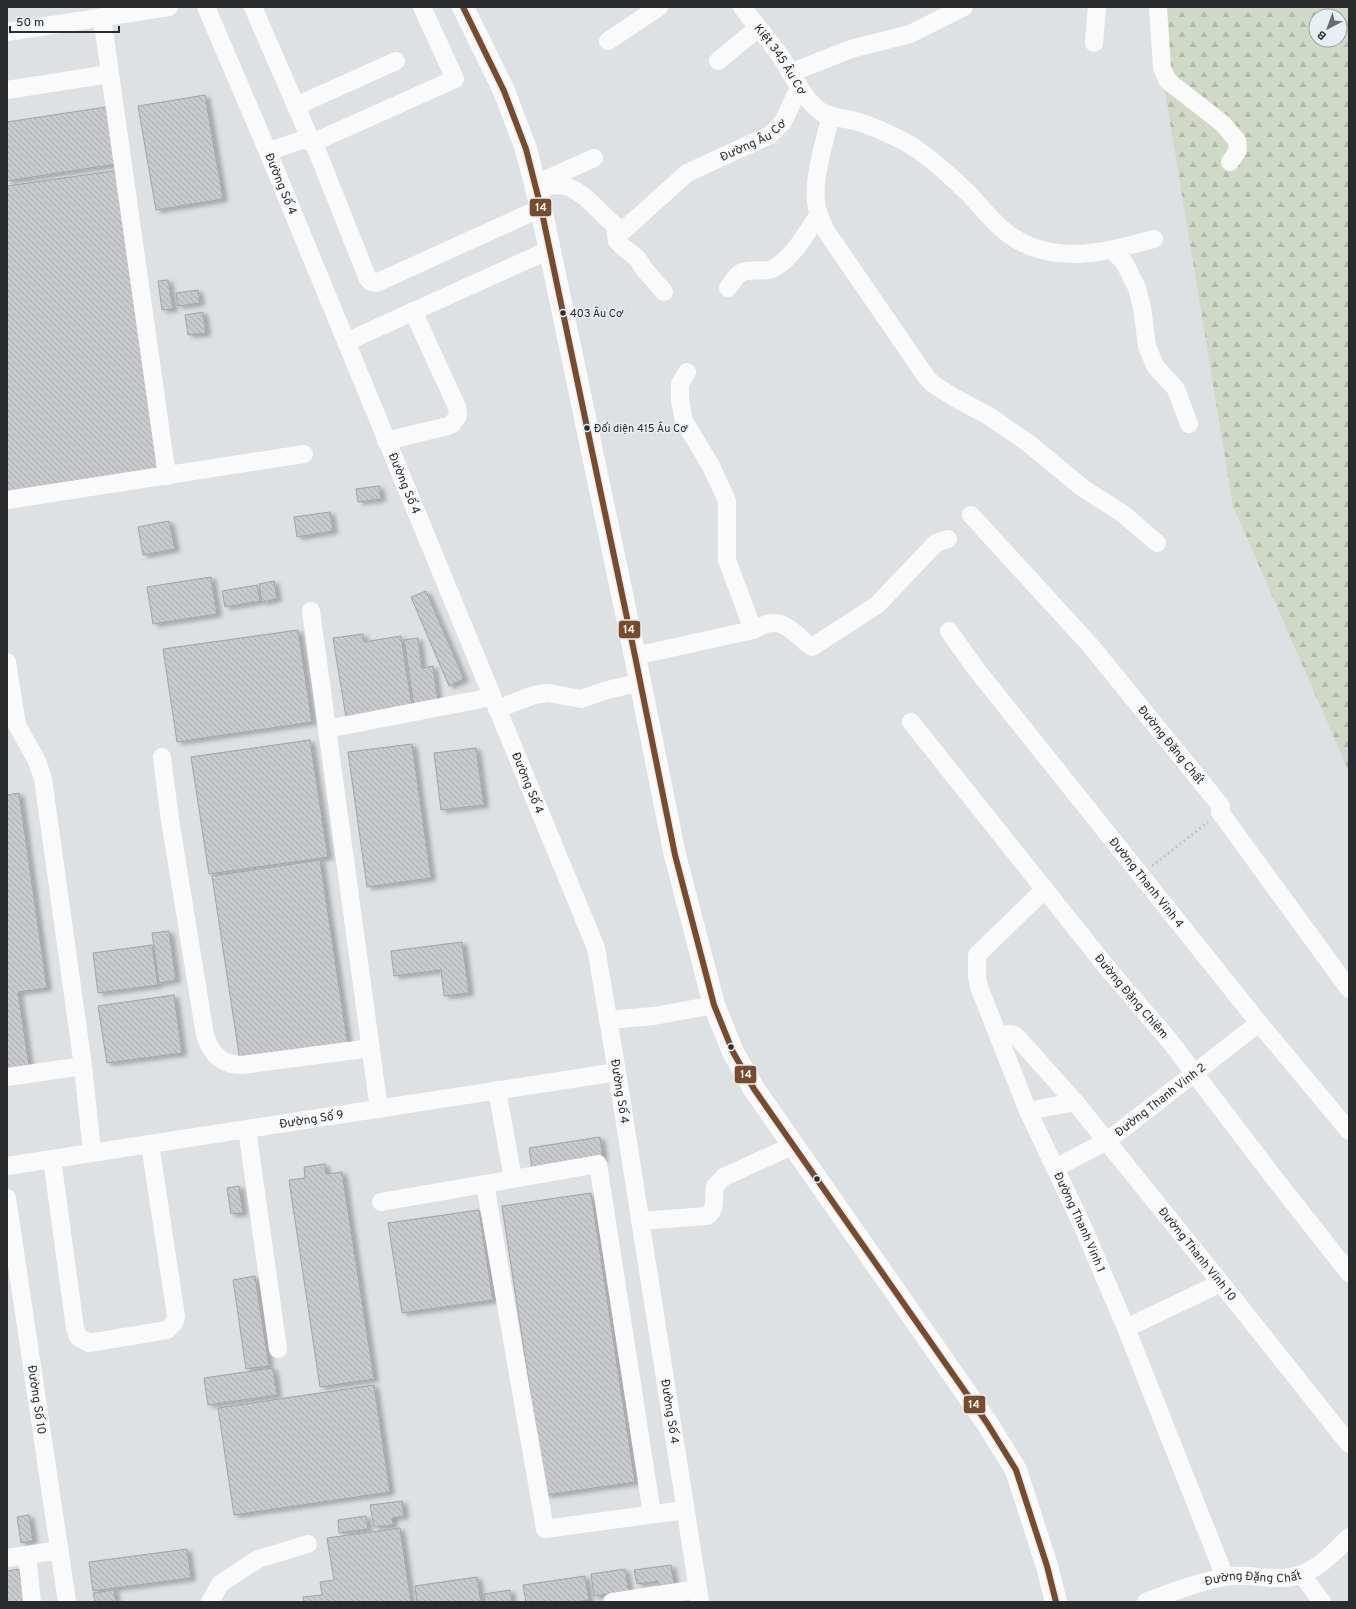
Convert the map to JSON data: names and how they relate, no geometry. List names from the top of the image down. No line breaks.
{"streets":{"street":["Kiệt 345 Âu Cơ","Đường Âu Cơ","Đường Số 4","Đường Đặng Chất","Đường Thanh Vinh 4","Đường Đặng Chiêm","Đường Thanh Vinh 2","Đường Số 9","Đường Thanh Vinh 1","Đường Thanh Vinh 10","Đường Số 10"]},"crossings":[["Kiệt 345 Âu Cơ","Đường Âu Cơ"],["Đường Số 4","Đường Số 9"],["Đường Đặng Chất","Đường Thanh Vinh 1"],["Đường Thanh Vinh 4","Đường Thanh Vinh 2"],["Đường Đặng Chiêm","Đường Thanh Vinh 2"],["Đường Đặng Chiêm","Đường Thanh Vinh 1"],["Đường Thanh Vinh 2","Đường Thanh Vinh 1"],["Đường Thanh Vinh 2","Đường Thanh Vinh 10"],["Đường Thanh Vinh 1","Đường Thanh Vinh 10"]],"places":["403 Âu Cơ","Đối diện 415 Âu Cơ"],"lines":["transit line 14"],"scale_bar":"50 m","north":"bottom left"}
